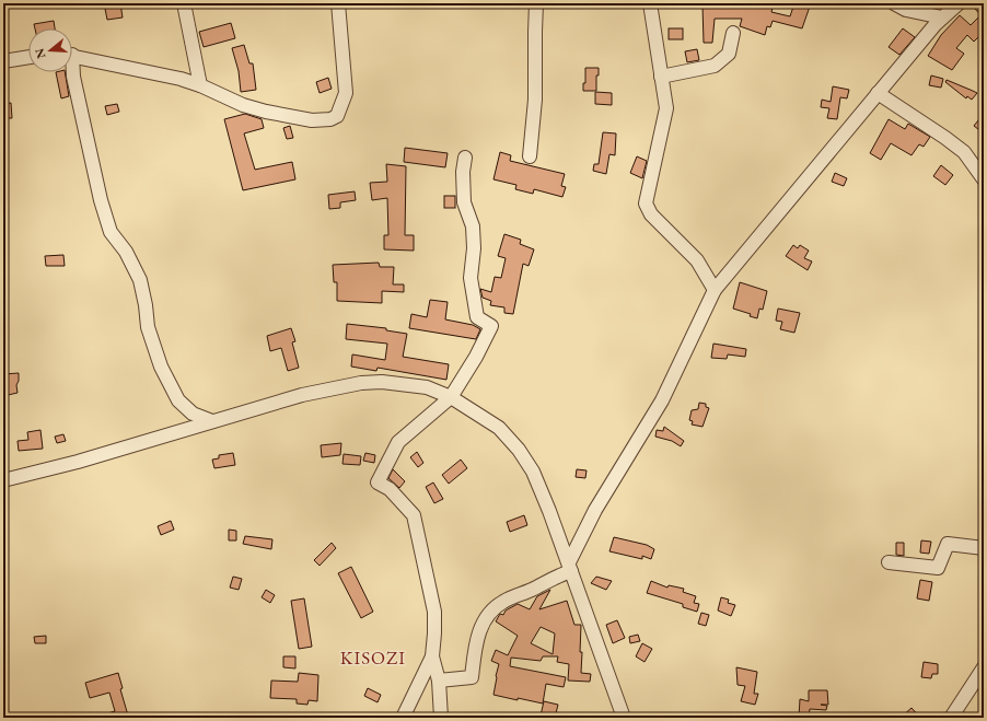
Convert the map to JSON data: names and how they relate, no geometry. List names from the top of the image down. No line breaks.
{"districts":["KISOZI"],"north":"left"}
